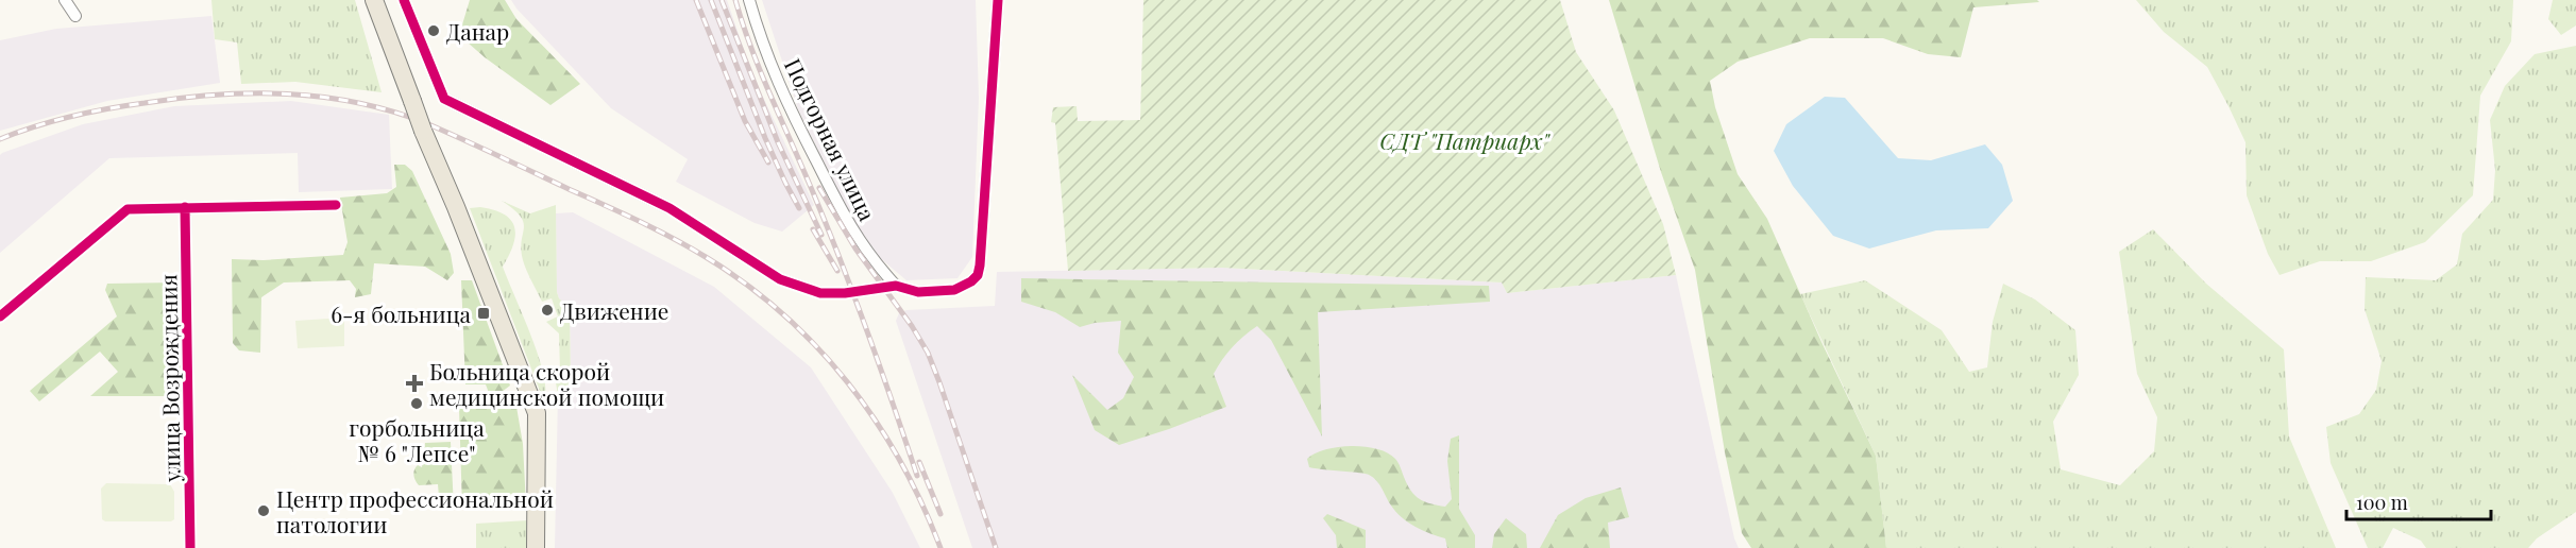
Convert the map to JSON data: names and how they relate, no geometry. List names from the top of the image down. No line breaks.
{"streets":{"street":["Подгорная улица","улица Возрождения"]},"parks":["СДТ \"Патриарх\""],"places":{"other":["Данар","Движение","горбольница № 6 \"Лепсе\"","Центр профессиональной патологии"],"transit":["6-я больница"],"health":["Больница скорой медицинской помощи"]},"scale_bar":"100 m"}
